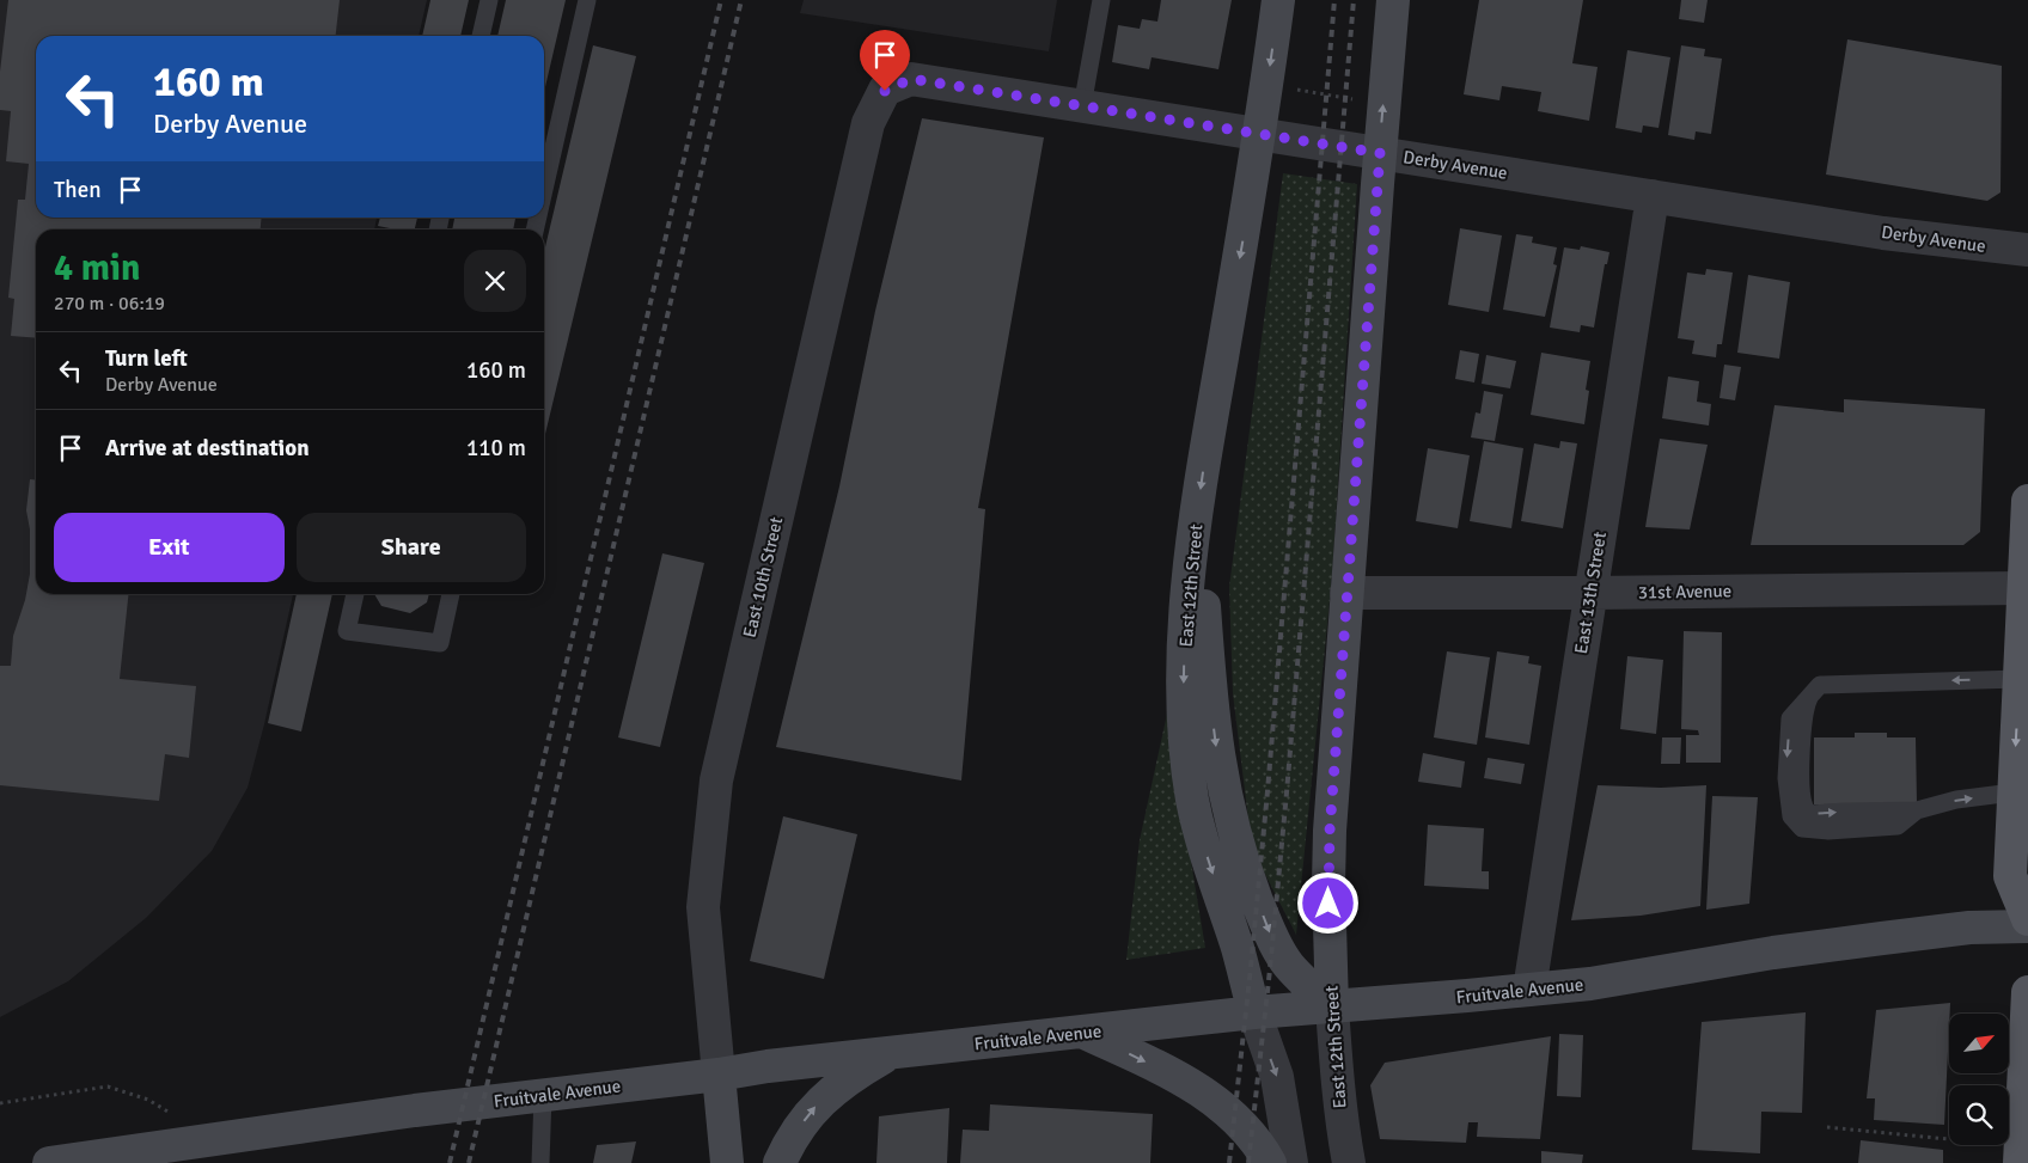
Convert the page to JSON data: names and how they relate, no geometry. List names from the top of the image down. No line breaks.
{"streets":{"main road":["East 12th Street","Fruitvale Avenue"],"street":["Derby Avenue","East 10th Street","31st Avenue","East 13th Street"]},"crossings":[["Derby Avenue","East 10th Street"],["Derby Avenue","East 12th Street"],["Derby Avenue","East 13th Street"],["East 10th Street","Fruitvale Avenue"],["East 12th Street","31st Avenue"],["East 12th Street","Fruitvale Avenue"],["31st Avenue","East 13th Street"],["East 13th Street","Fruitvale Avenue"]],"north":"top right","page":{"turn":["160 m","Derby Avenue"],"then":"Then","heading":["4 min","270 m · 06:19"],"list":[{"name":"Turn left","note":"Derby Avenue","value":"160 m"},{"name":"Arrive at destination","value":"110 m"}],"buttons":["Exit","Share"]}}
